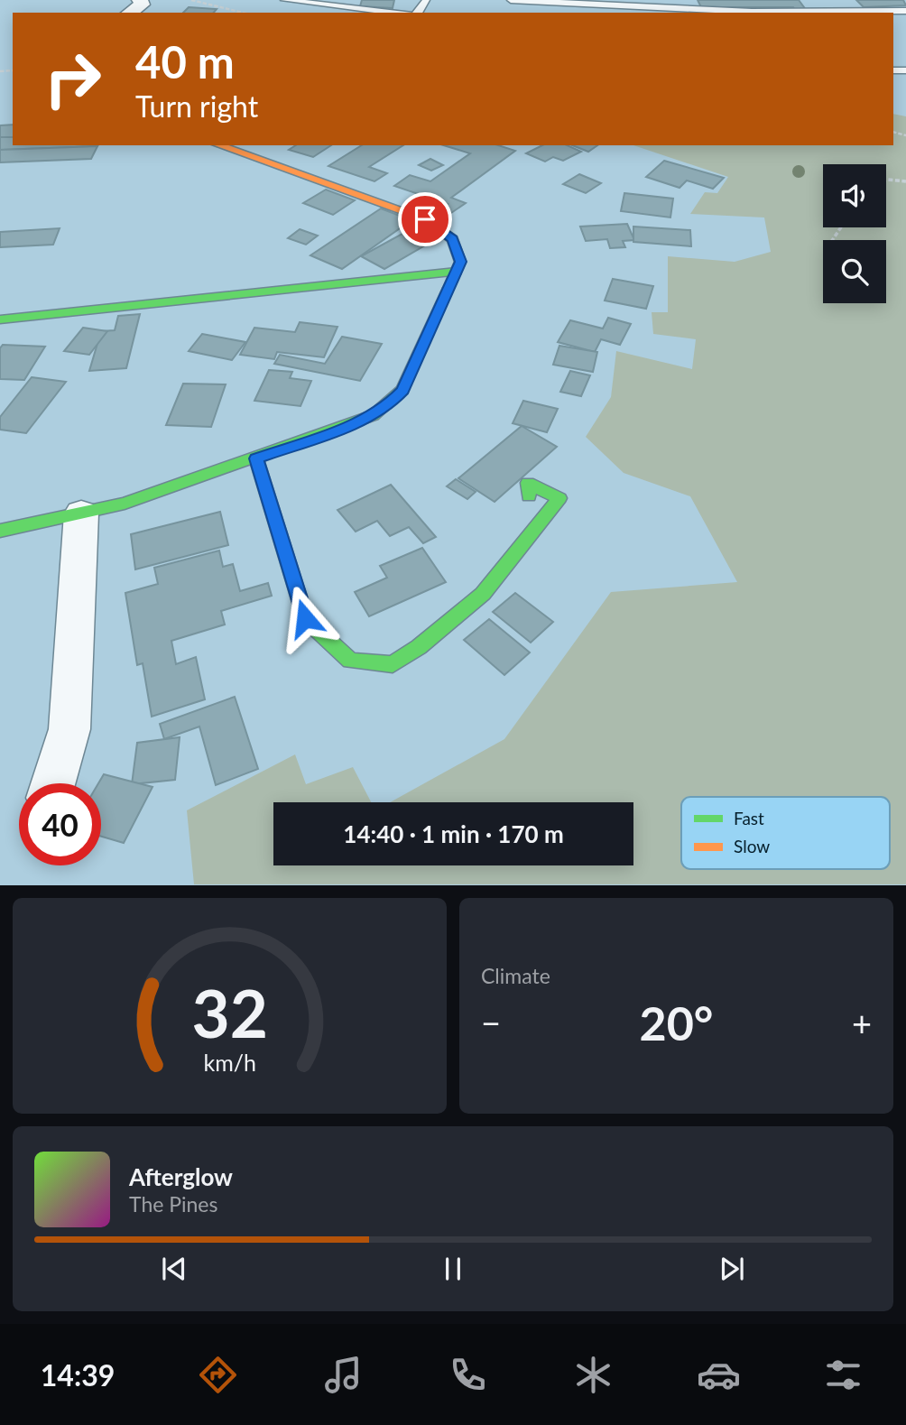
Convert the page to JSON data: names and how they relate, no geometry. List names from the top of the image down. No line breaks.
{"legend":["Fast","Slow"],"page":{"turn":["40 m","Turn right"],"limit":"40","trip":"14:40 · 1 min · 170 m","tile":"Climate","heat":["−","20°","+"],"song":["Afterglow","The Pines"],"tabs":"14:39","gauge":["32","km/h"]}}
